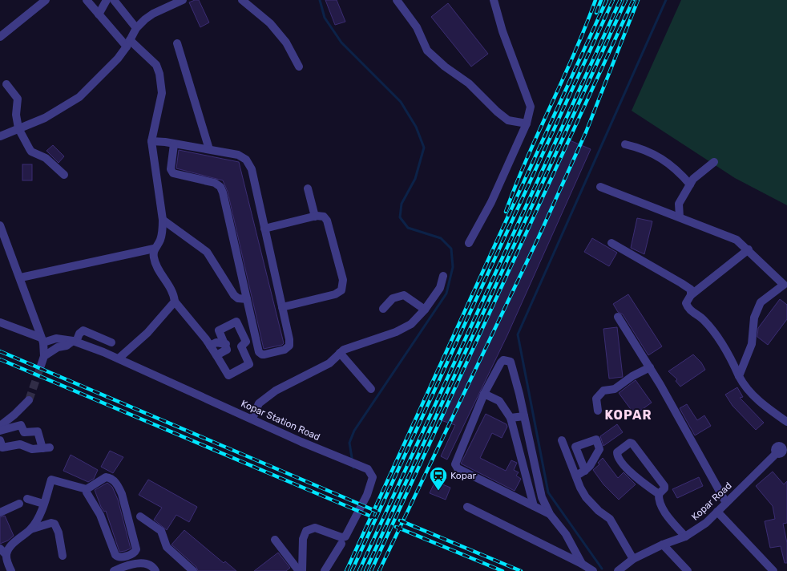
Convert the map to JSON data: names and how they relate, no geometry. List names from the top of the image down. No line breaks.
{"streets":{"street":["Kopar Station Road","Kopar Road"]},"districts":["KOPAR"],"places":{"station":["Kopar"]}}
